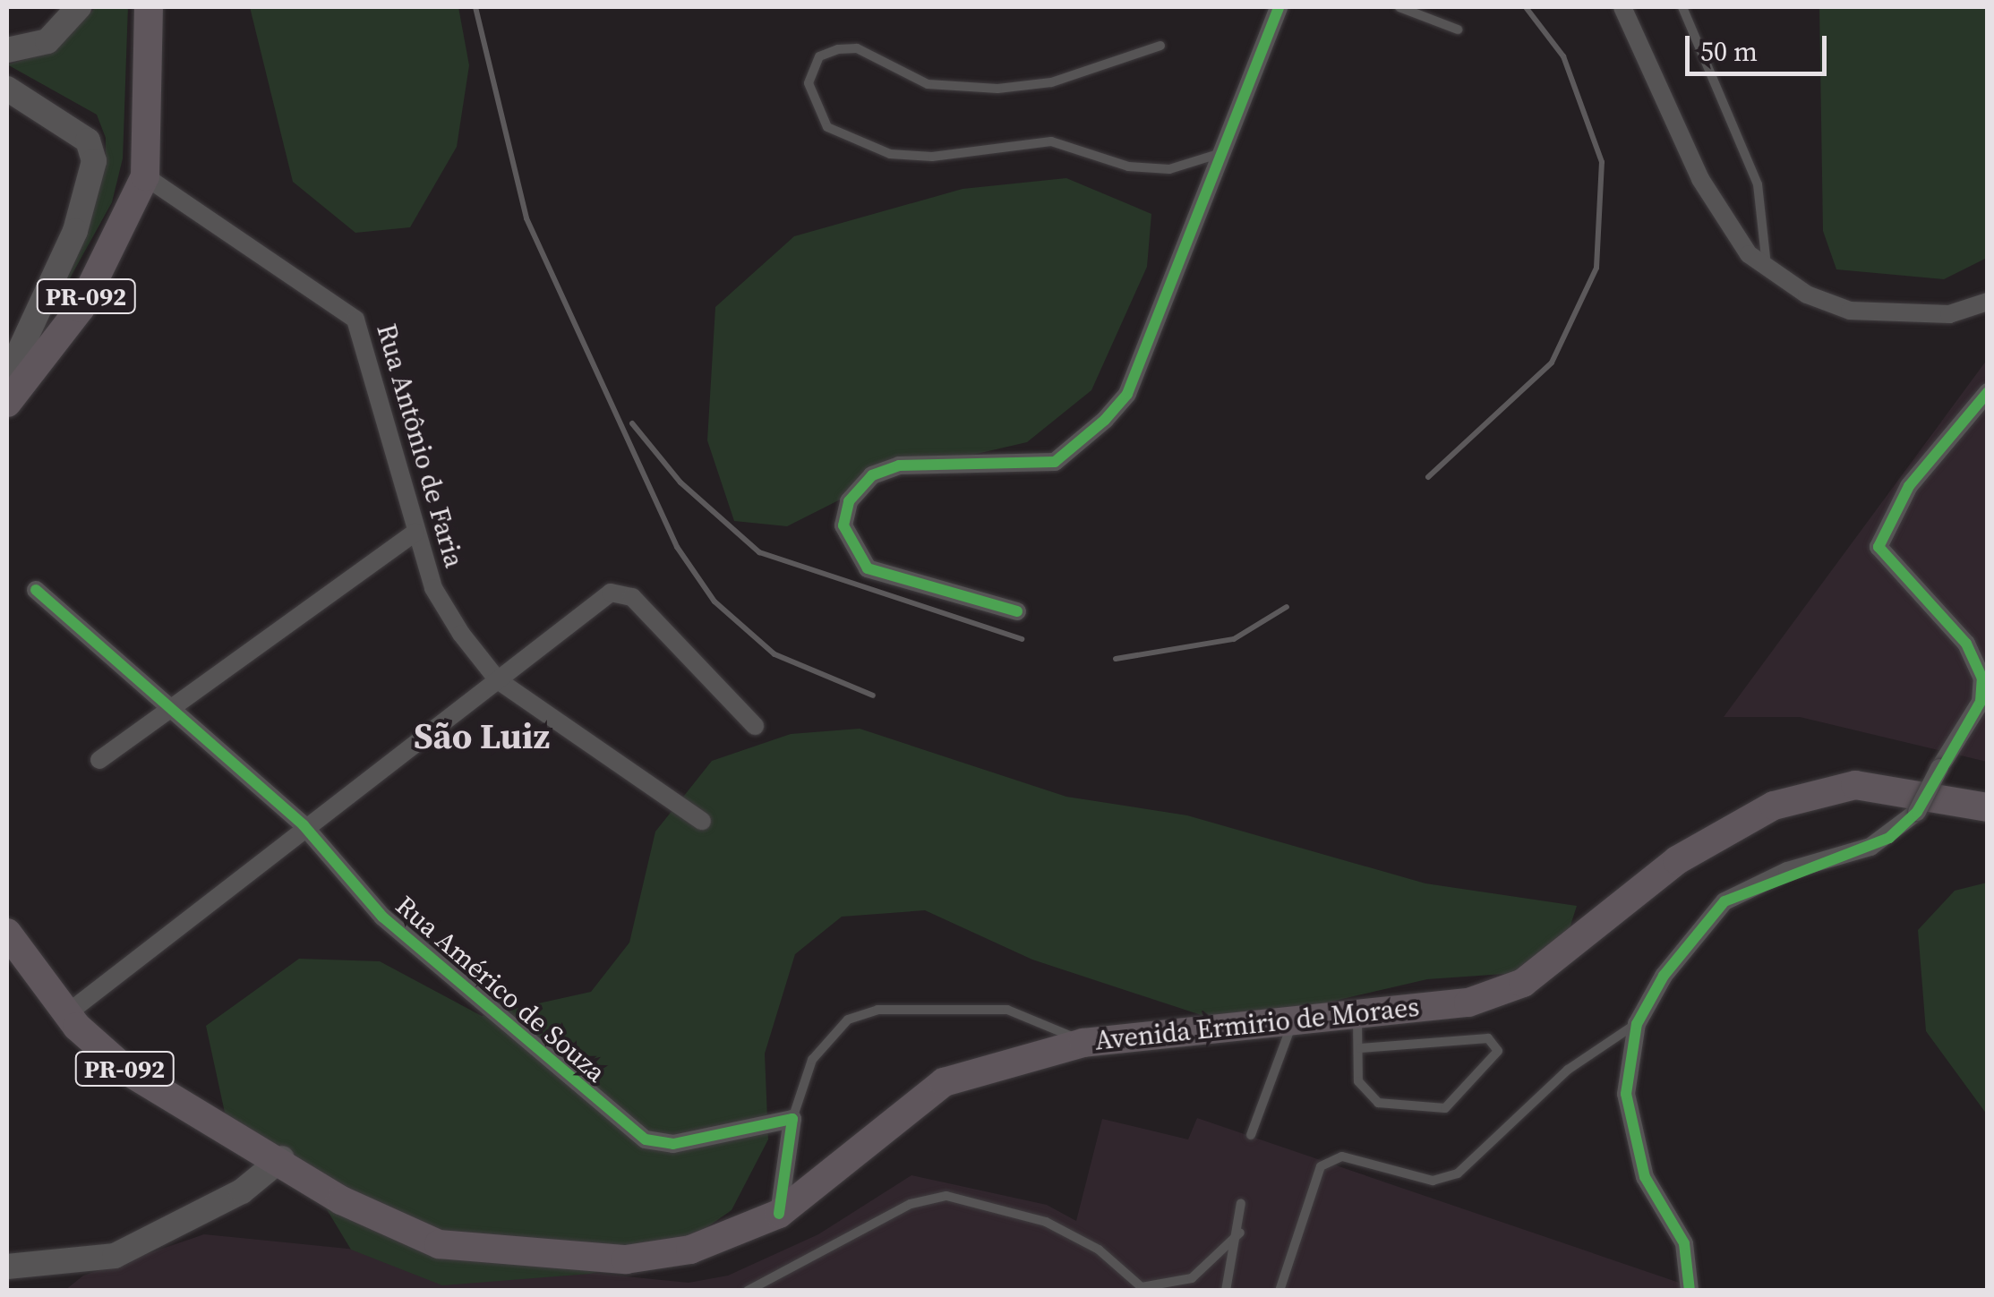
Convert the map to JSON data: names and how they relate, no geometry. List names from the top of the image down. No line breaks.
{"streets":{"main road":["PR-092","Avenida Ermirio de Moraes"],"street":["Rua Antônio de Faria","Rua Américo de Souza"]},"crossings":[["PR-092","Rua Antônio de Faria"]],"districts":["São Luiz"],"scale_bar":"50 m"}
